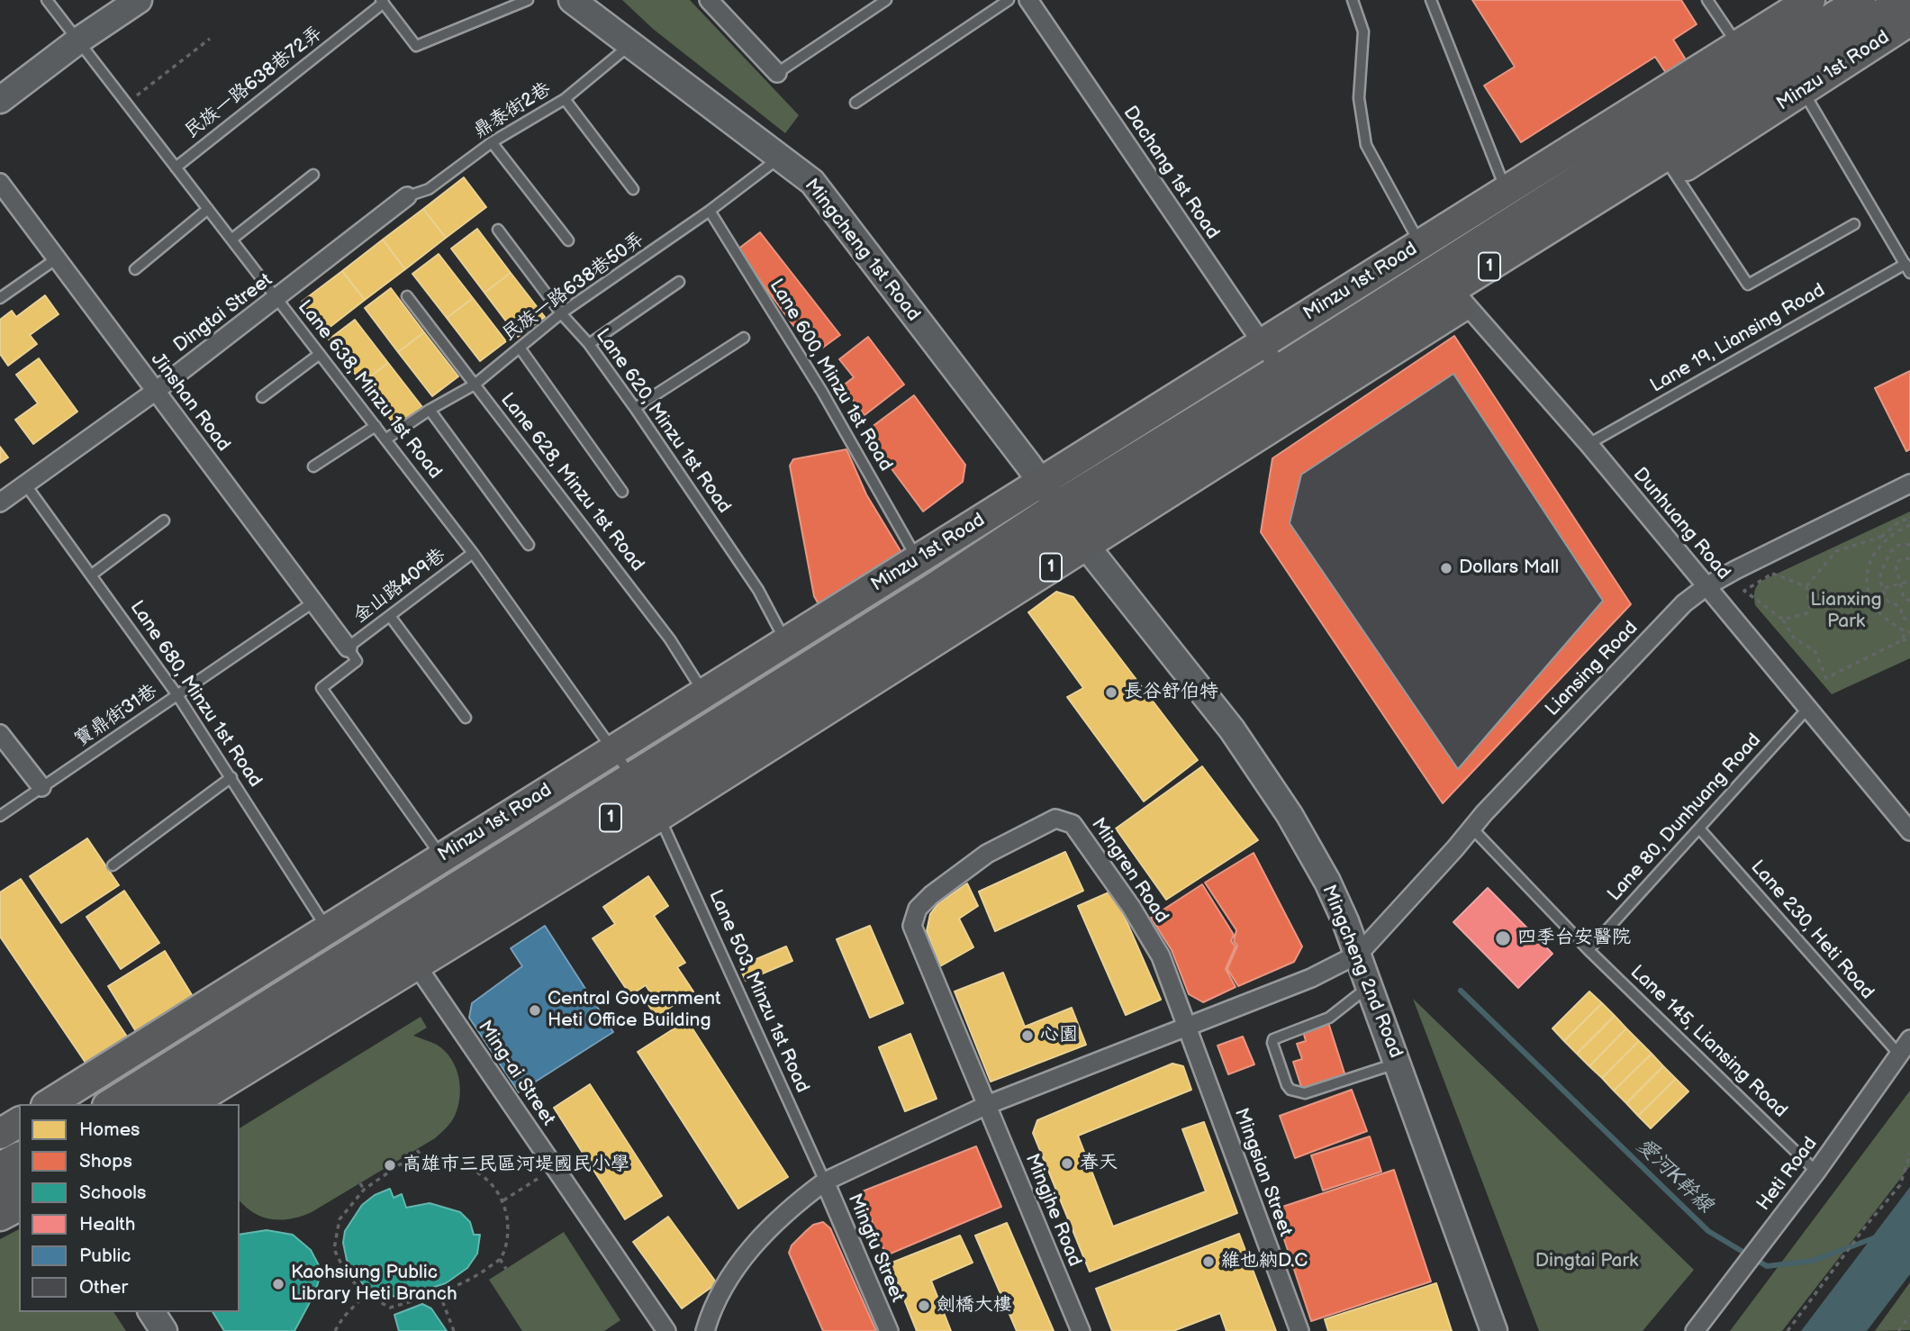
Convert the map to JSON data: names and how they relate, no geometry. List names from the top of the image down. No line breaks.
{"streets":{"main road":["Minzu 1st Road","1"],"street":["Dachang 1st Road","Mingcheng 1st Road","Dingtai Street","Jinshan Road","Dunhuang Road","Liansing Road","Mingren Road","Mingcheng 2nd Road","Ming-ai Street","Mingsian Street","Heti Road","Mingjhe Road","Mingfu Street"],"lane":["民族一路638巷72弄","鼎泰街2巷","民族一路638巷50弄","Lane 19, Liansing Road","Lane 600, Minzu 1st Road","Lane 638, Minzu 1st Road","Lane 620, Minzu 1st Road","Lane 628, Minzu 1st Road","金山路409巷","Lane 680, Minzu 1st Road","寶鼎街31巷","Lane 80, Dunhuang Road","Lane 230, Heti Road","Lane 503, Minzu 1st Road","Lane 145, Liansing Road"]},"crossings":[["Minzu 1st Road","Dachang 1st Road"],["Minzu 1st Road","Mingcheng 1st Road"],["Minzu 1st Road","Lane 600, Minzu 1st Road"],["Minzu 1st Road","Lane 638, Minzu 1st Road"],["Minzu 1st Road","Lane 620, Minzu 1st Road"],["Minzu 1st Road","Lane 628, Minzu 1st Road"],["Minzu 1st Road","Dunhuang Road"],["Minzu 1st Road","Lane 680, Minzu 1st Road"],["Minzu 1st Road","Mingcheng 2nd Road"],["Minzu 1st Road","Lane 503, Minzu 1st Road"],["Minzu 1st Road","Ming-ai Street"],["民族一路638巷72弄","Lane 638, Minzu 1st Road"],["鼎泰街2巷","Mingcheng 1st Road"],["鼎泰街2巷","Dingtai Street"],["Mingcheng 1st Road","民族一路638巷50弄"],["Mingcheng 1st Road","Mingcheng 2nd Road"],["民族一路638巷50弄","Lane 600, Minzu 1st Road"],["民族一路638巷50弄","Lane 638, Minzu 1st Road"],["民族一路638巷50弄","Lane 620, Minzu 1st Road"],["民族一路638巷50弄","Lane 628, Minzu 1st Road"],["Dingtai Street","Lane 638, Minzu 1st Road"],["Dingtai Street","Jinshan Road"],["Dingtai Street","Lane 680, Minzu 1st Road"],["Lane 19, Liansing Road","Dunhuang Road"],["Lane 638, Minzu 1st Road","金山路409巷"],["Jinshan Road","金山路409巷"],["Jinshan Road","寶鼎街31巷"],["Dunhuang Road","Liansing Road"],["Dunhuang Road","Lane 80, Dunhuang Road"],["Liansing Road","Mingcheng 2nd Road"],["Liansing Road","Lane 145, Liansing Road"],["Lane 680, Minzu 1st Road","寶鼎街31巷"],["Lane 80, Dunhuang Road","Lane 230, Heti Road"],["Lane 80, Dunhuang Road","Lane 145, Liansing Road"],["Mingren Road","Mingsian Street"],["Mingren Road","Mingjhe Road"],["Lane 230, Heti Road","Heti Road"],["Lane 503, Minzu 1st Road","Mingfu Street"],["Lane 145, Liansing Road","Heti Road"]],"water":["愛河K幹線"],"parks":["Lianxing Park","Dingtai Park"],"places":["Dollars Mall","長谷舒伯特","四季台安醫院","Central Government Heti Office Building","心園","春天","高雄市三民區河堤國民小學","維也納D.C","Kaohsiung Public Library Heti Branch","劍橋大樓"],"legend":["Homes","Shops","Schools","Health","Public","Other"]}
